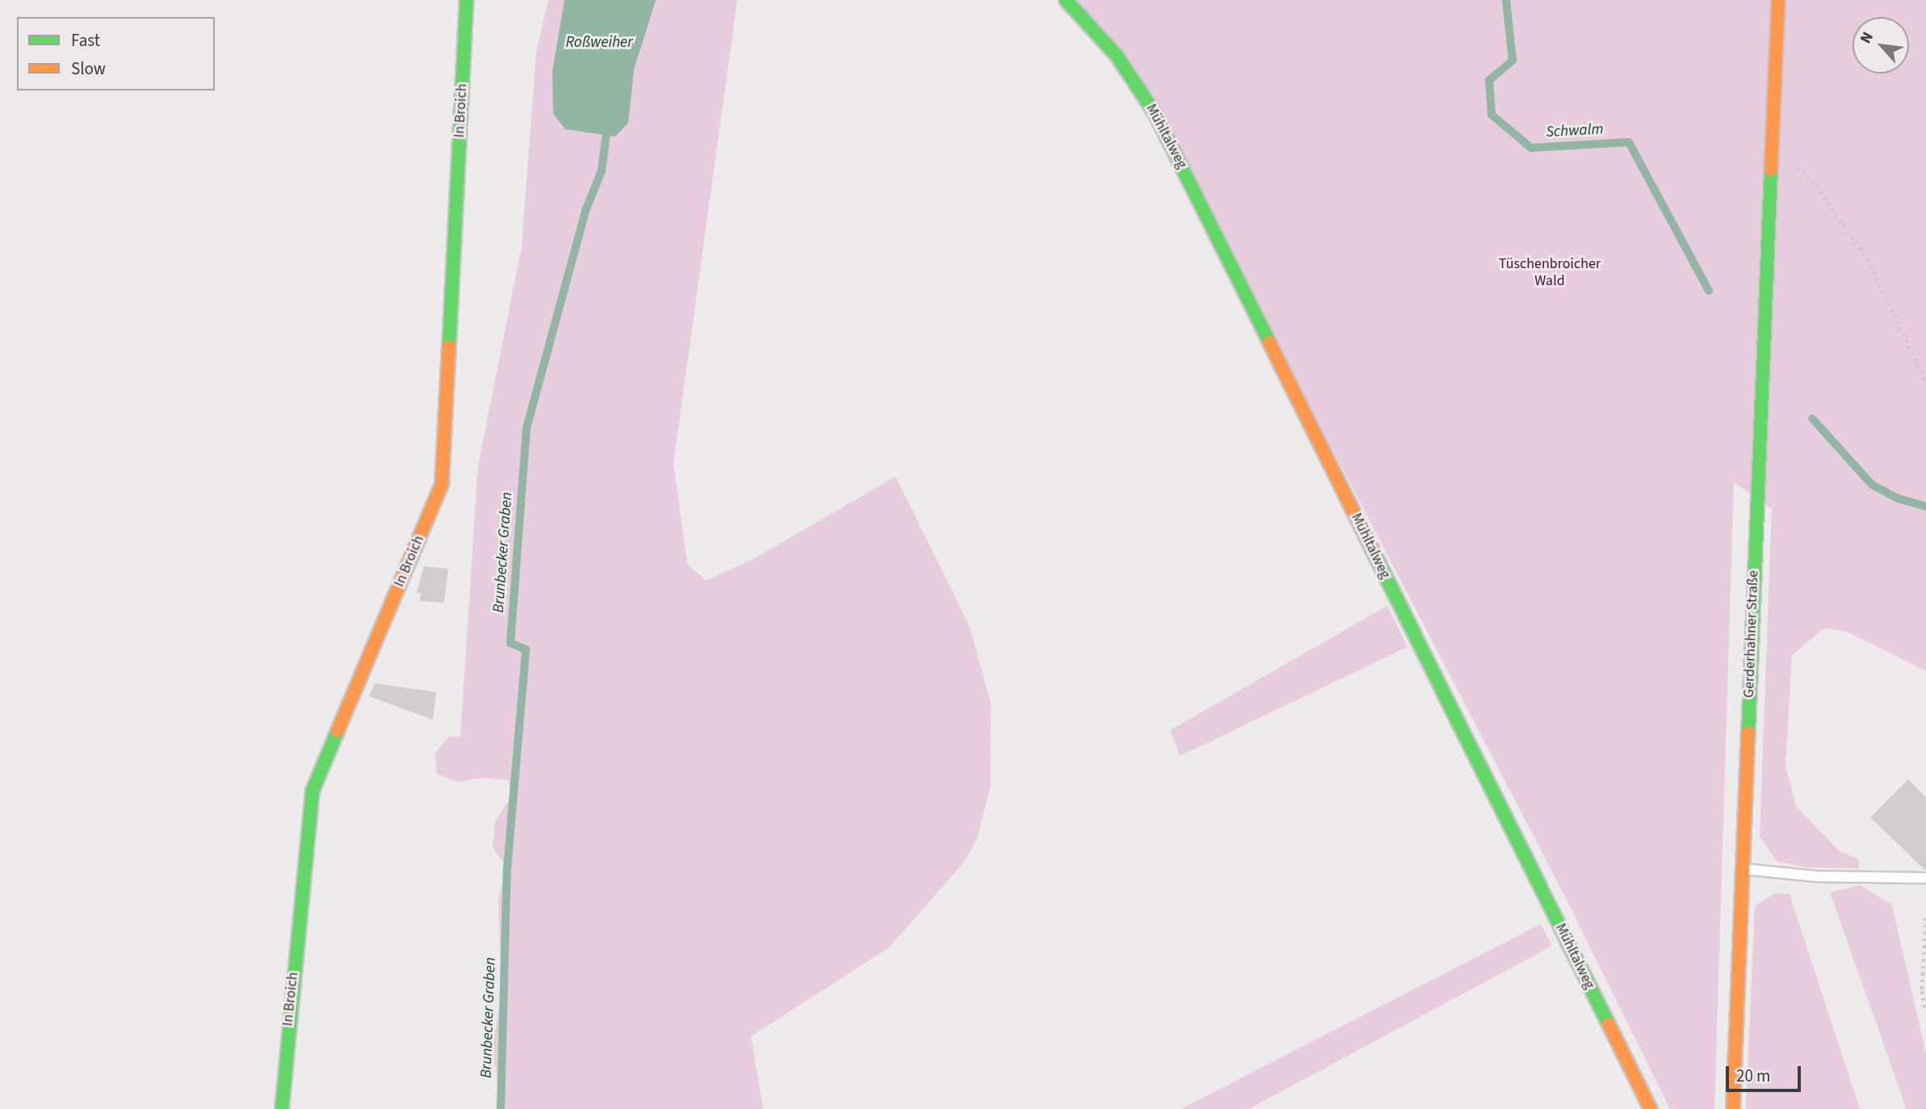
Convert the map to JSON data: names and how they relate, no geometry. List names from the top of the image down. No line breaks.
{"streets":{"street":["In Broich","Mühltalweg","Gerderhahner Straße"]},"water":["Roßweiher","Schwalm","Brunbecker Graben"],"parks":["Tüschenbroicher Wald"],"legend":["Fast","Slow"],"scale_bar":"20 m","north":"top left"}
